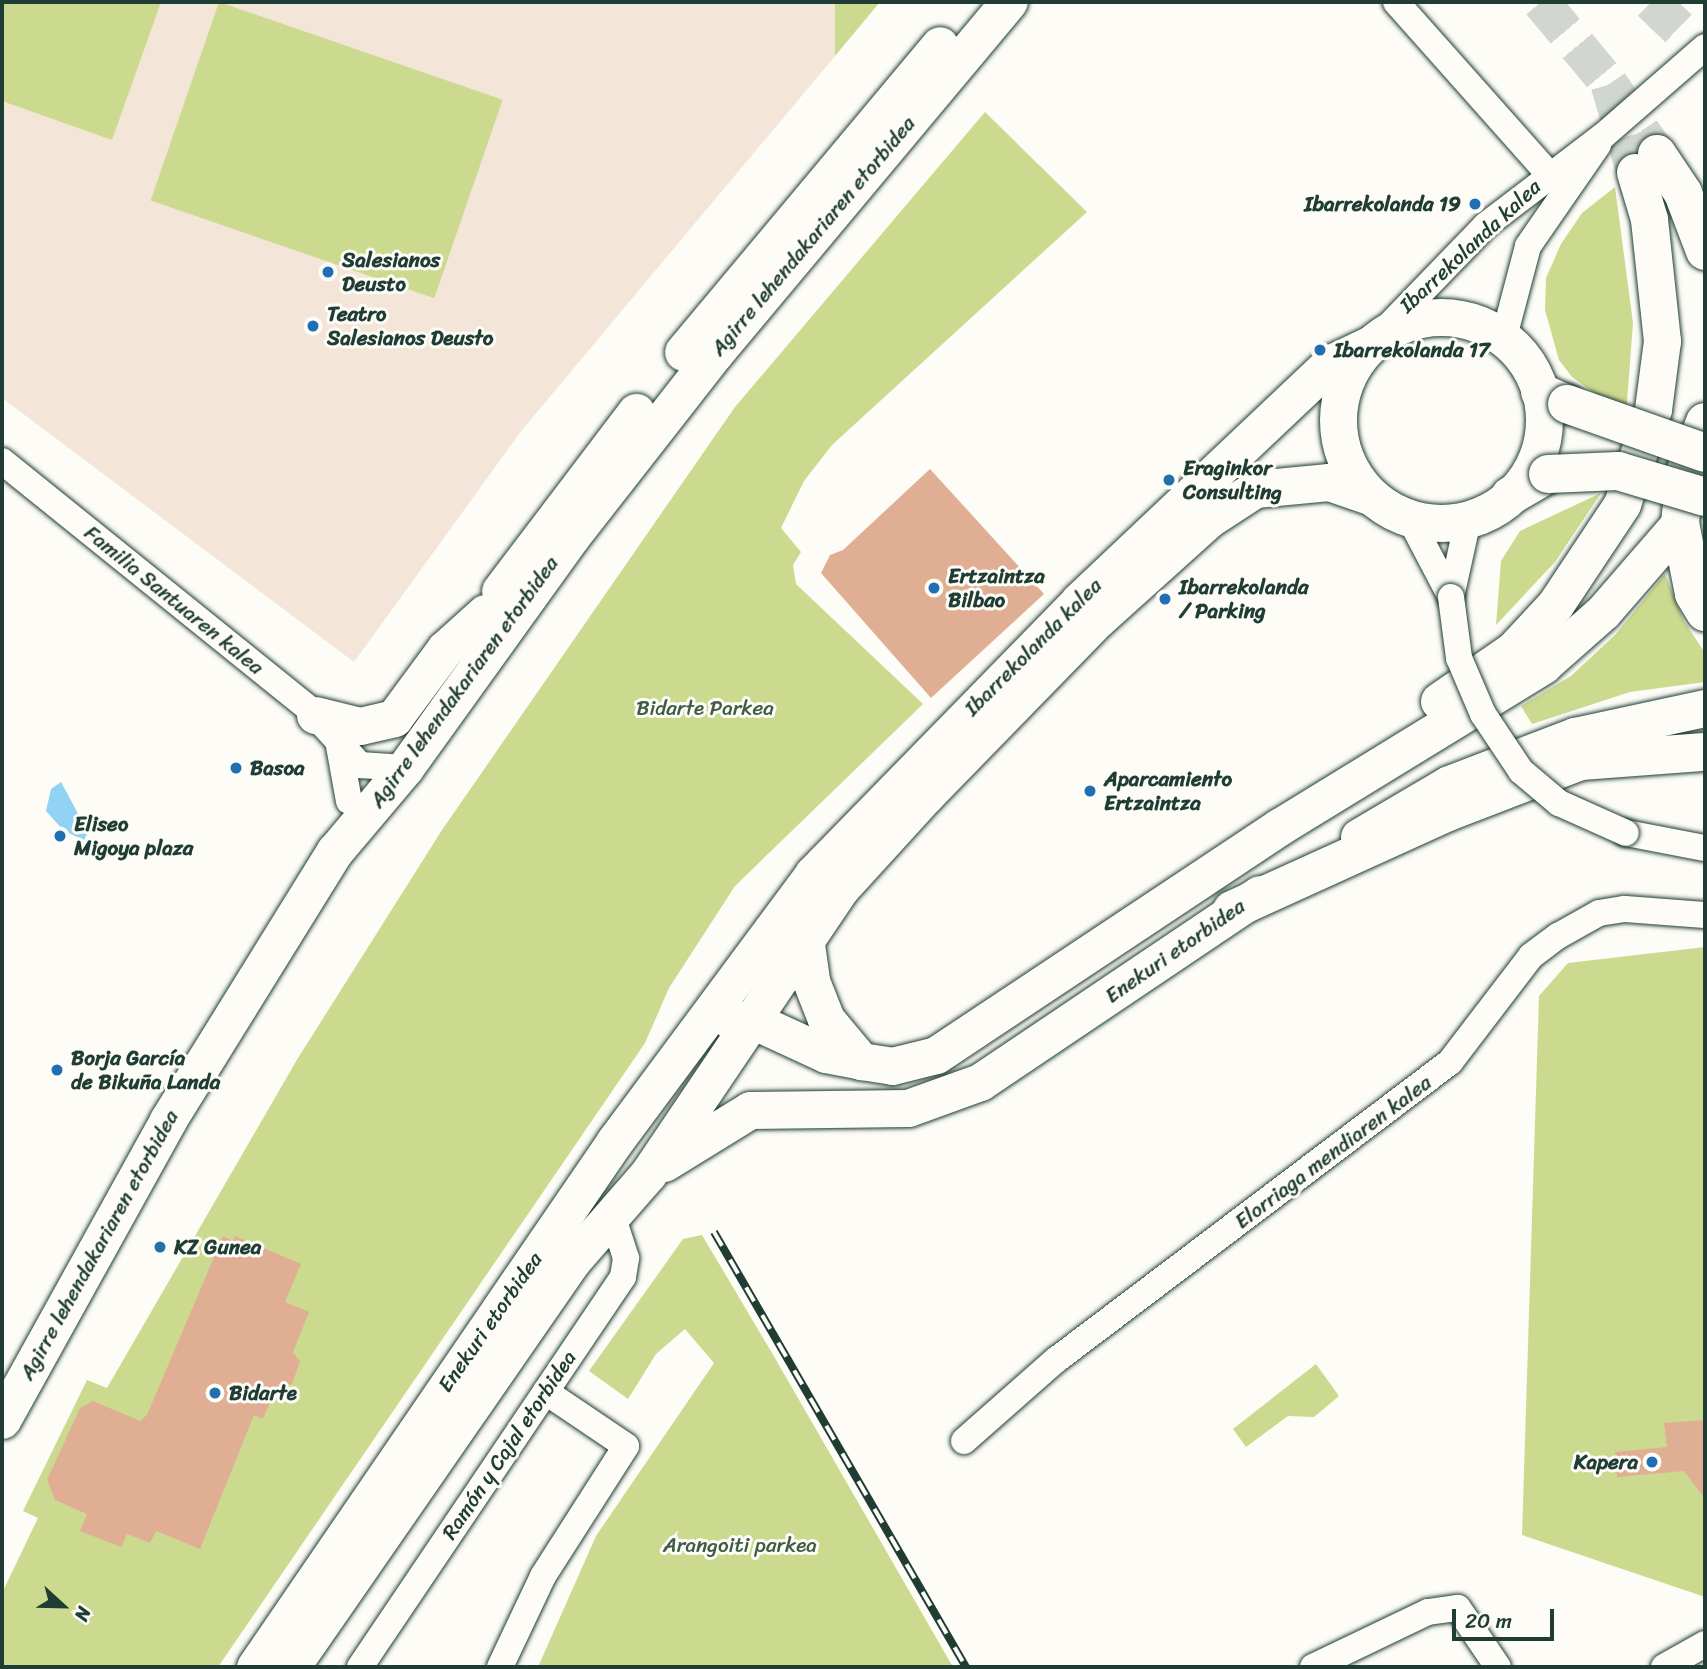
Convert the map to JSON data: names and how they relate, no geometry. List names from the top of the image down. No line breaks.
{"streets":{"main road":["Agirre lehendakariaren etorbidea","Ibarrekolanda kalea","Enekuri etorbidea"],"street":["Familia Santuaren kalea","Elorriaga mendiaren kalea","Ramón y Cajal etorbidea"]},"crossings":[["Agirre lehendakariaren etorbidea","Familia Santuaren kalea"],["Ibarrekolanda kalea","Enekuri etorbidea"],["Enekuri etorbidea","Ramón y Cajal etorbidea"]],"parks":["Bidarte Parkea","Arangoiti parkea"],"places":["Ibarrekolanda 19","Salesianos Deusto","Teatro Salesianos Deusto","Ibarrekolanda 17","Eraginkor Consulting","Ertzaintza Bilbao","Ibarrekolanda / Parking","Basoa","Aparcamiento Ertzaintza","Eliseo Migoya plaza","Borja García de Bikuña Landa","KZ Gunea","Bidarte","Kapera"],"scale_bar":"20 m","north":"right"}
